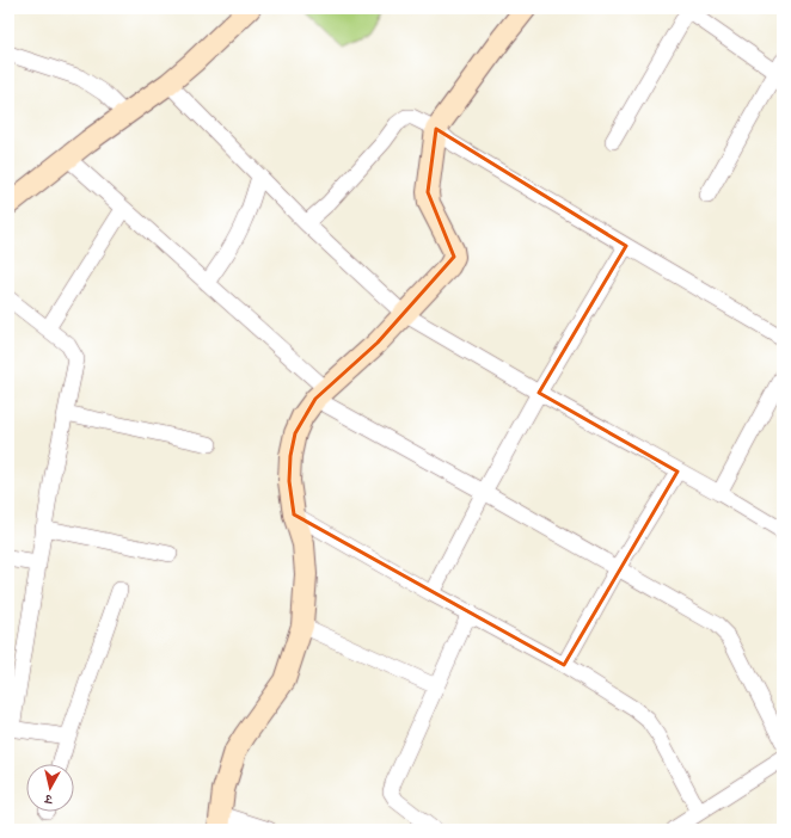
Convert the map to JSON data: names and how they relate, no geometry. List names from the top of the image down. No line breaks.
{"north":"bottom"}
